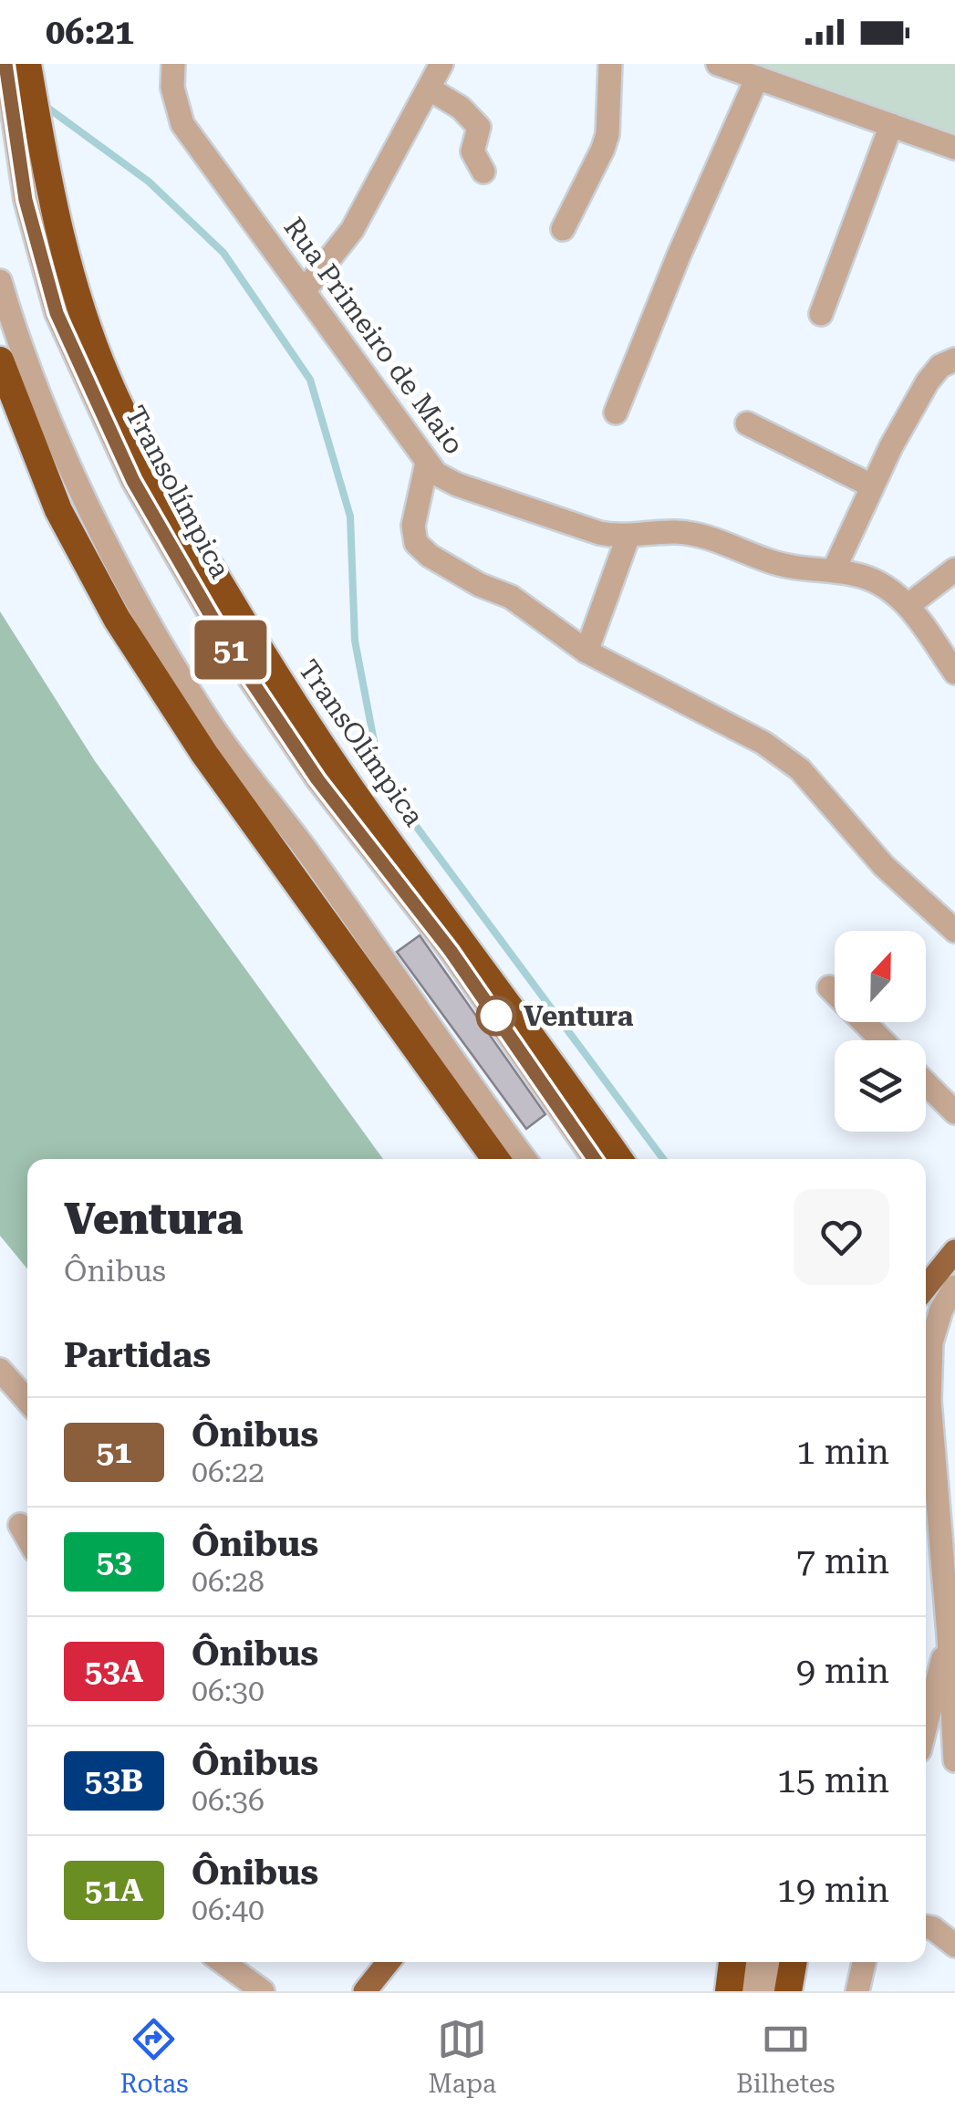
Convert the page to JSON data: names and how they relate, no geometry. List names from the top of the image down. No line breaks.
{"streets":{"highway":["TransOlímpica"],"street":["Rua Primeiro de Maio","Transolímpica"]},"places":["Ventura"],"lines":["bus line 51"],"north":"top","page":{"status":"06:21","on_map":"51","heading":[["Ventura","Ônibus"],"Partidas"],"list":[{"mark":"51","name":"Ônibus","note":"06:22","value":"1 min"},{"mark":"53","name":"Ônibus","note":"06:28","value":"7 min"},{"mark":"53A","name":"Ônibus","note":"06:30","value":"9 min"},{"mark":"53B","name":"Ônibus","note":"06:36","value":"15 min"},{"mark":"51A","name":"Ônibus","note":"06:40","value":"19 min"}],"tabs":["Rotas","Mapa","Bilhetes"]}}
